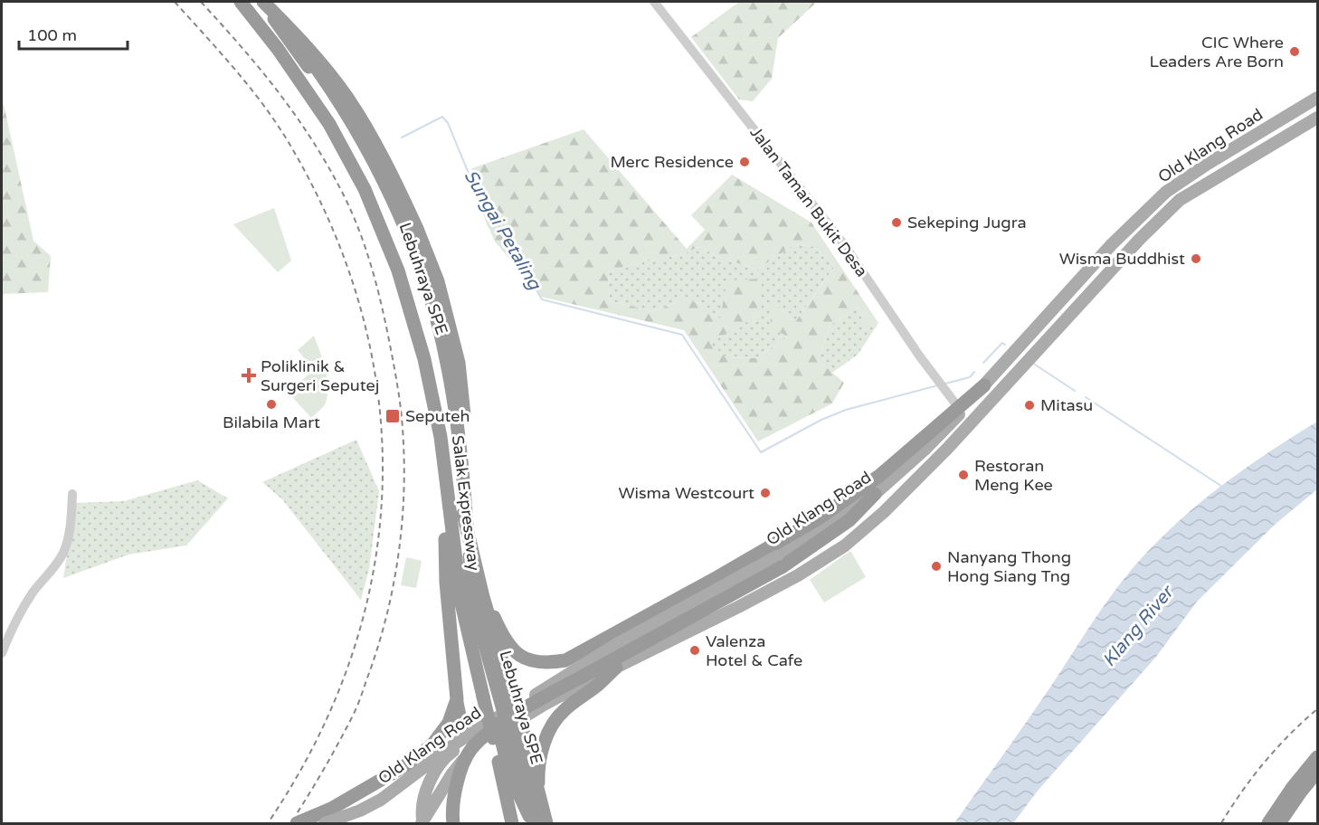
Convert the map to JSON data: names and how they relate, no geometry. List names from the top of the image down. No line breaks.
{"streets":{"highway":["Lebuhraya SPE","Salak Expressway"],"main road":["Old Klang Road"],"street":["Jalan Taman Bukit Desa"]},"crossings":[["Lebuhraya SPE","Salak Expressway"]],"water":["Sungai Petaling","Klang River"],"places":{"other":["CIC Where Leaders Are Born","Merc Residence","Sekeping Jugra","Wisma Buddhist","Bilabila Mart","Mitasu","Restoran Meng Kee","Wisma Westcourt","Nanyang Thong Hong Siang Tng","Valenza Hotel & Cafe"],"health":["Poliklinik & Surgeri Seputej"],"transit":["Seputeh"]},"scale_bar":"100 m"}
